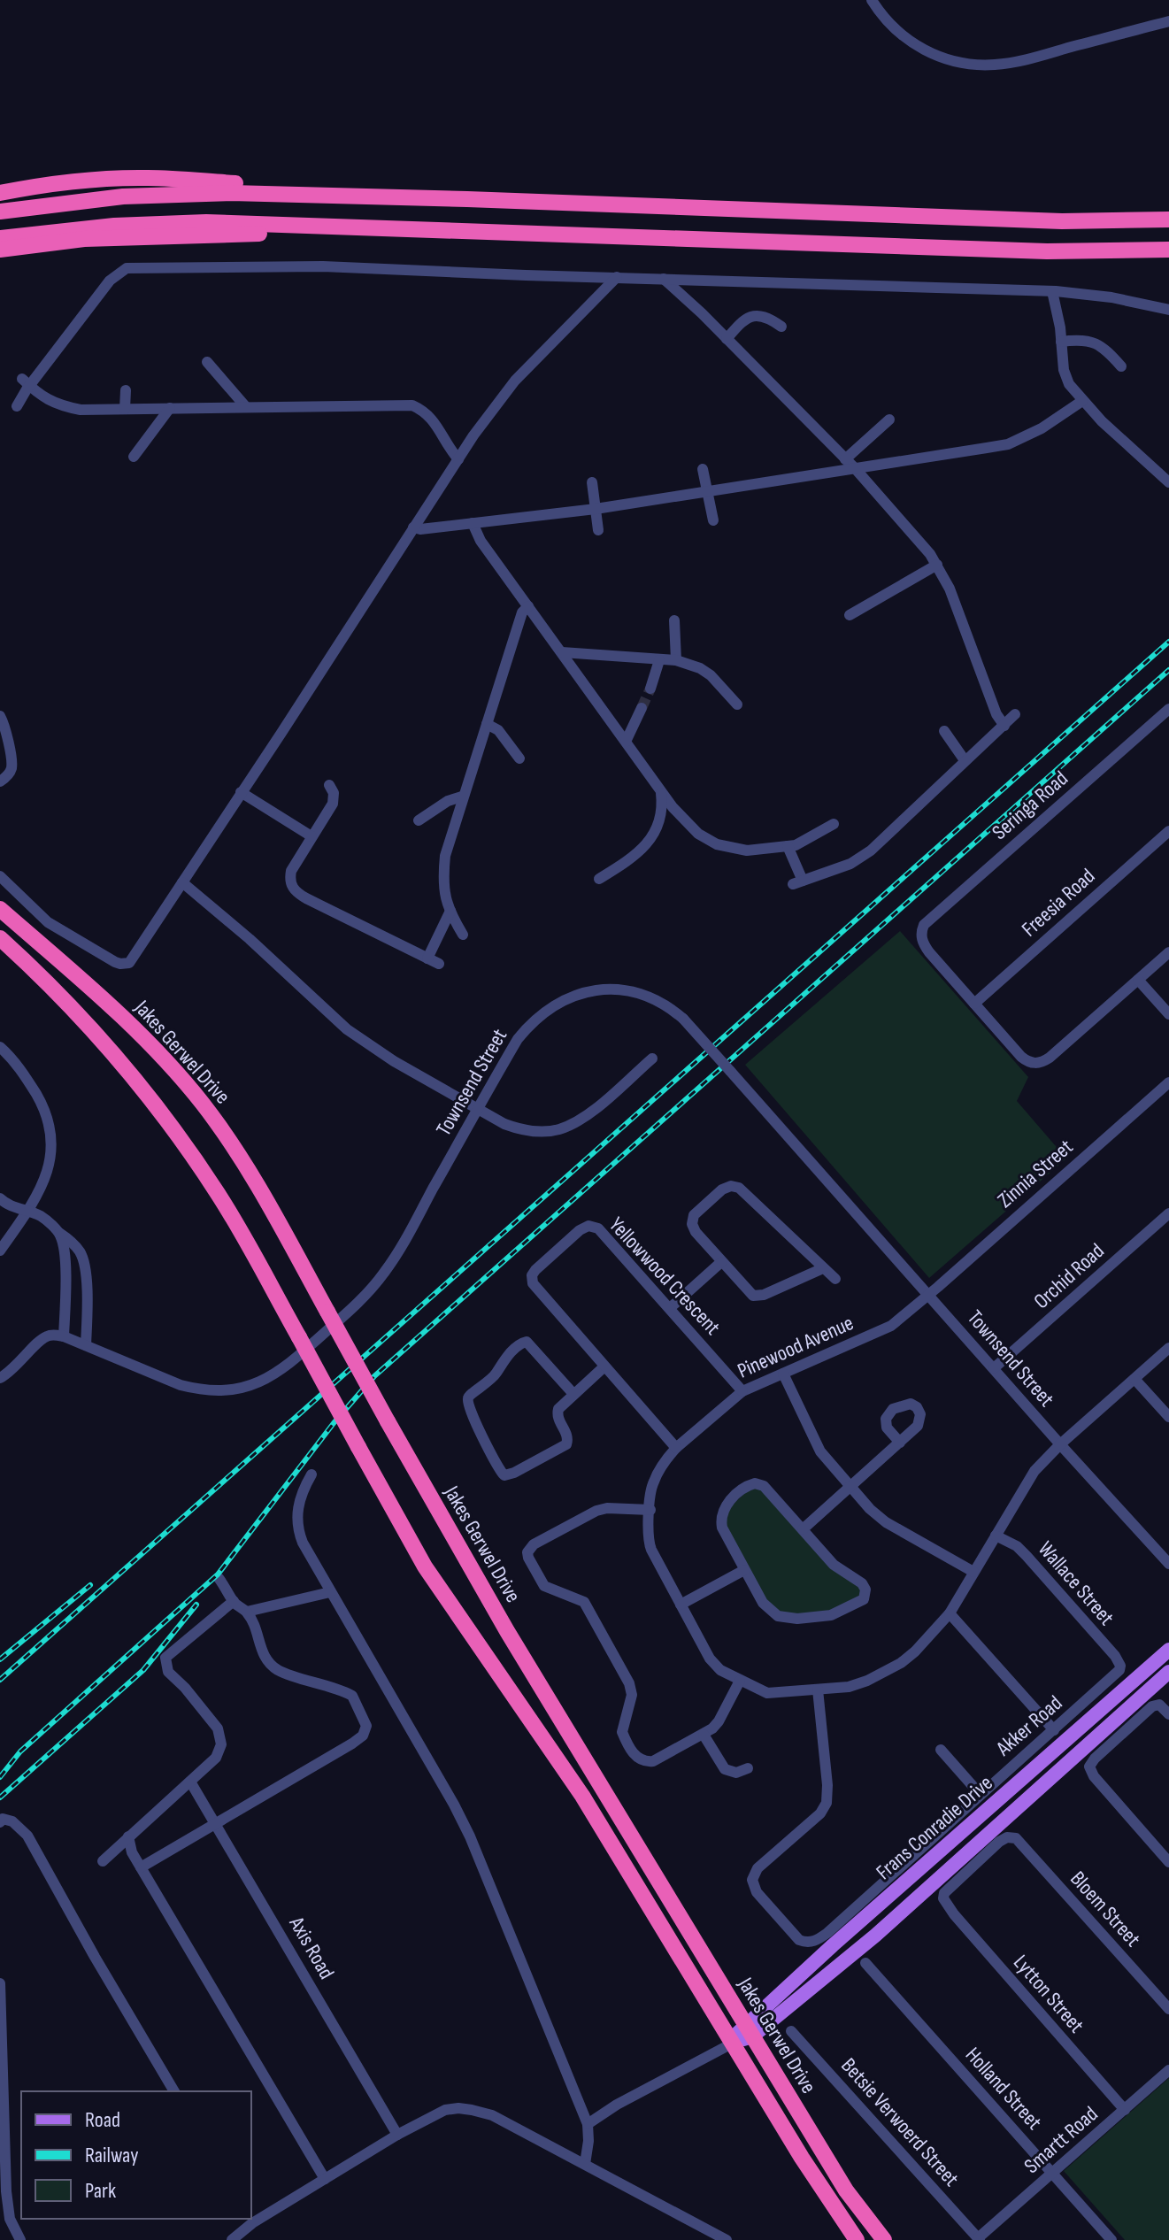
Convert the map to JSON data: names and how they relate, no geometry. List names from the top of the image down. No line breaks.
{"streets":{"highway":["Jakes Gerwel Drive"],"main road":["Frans Conradie Drive"],"street":["Seringa Road","Freesia Road","Townsend Street","Zinnia Street","Yellowwood Crescent","Orchid Road","Pinewood Avenue","Wallace Street","Akker Road","Bloem Street","Axis Road","Lytton Street","Holland Street","Betsie Verwoerd Street","Smartt Road"]},"crossings":[["Seringa Road","Freesia Road"],["Jakes Gerwel Drive","Frans Conradie Drive"],["Townsend Street","Zinnia Street"],["Townsend Street","Orchid Road"],["Townsend Street","Pinewood Avenue"],["Zinnia Street","Pinewood Avenue"],["Yellowwood Crescent","Pinewood Avenue"],["Pinewood Avenue","Wallace Street"],["Pinewood Avenue","Akker Road"],["Wallace Street","Akker Road"],["Bloem Street","Lytton Street"],["Lytton Street","Smartt Road"],["Holland Street","Smartt Road"],["Betsie Verwoerd Street","Smartt Road"]],"legend":["Road","Railway","Park"]}
